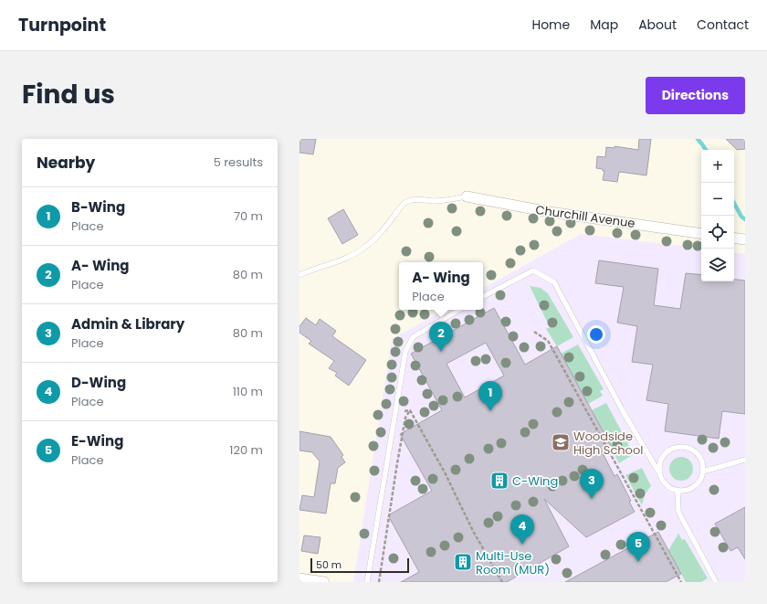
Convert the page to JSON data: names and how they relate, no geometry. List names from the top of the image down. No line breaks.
{"streets":{"street":["Churchill Avenue"]},"places":{"school or university":["Woodside High School"],"building":["C-Wing","Multi-Use Room (MUR)"]},"scale_bar":"50 m","page":{"header":"Turnpoint","nav":["Home","Map","About","Contact"],"title":"Find us","buttons":"Directions","heading":["Nearby","5 results"],"map_buttons":["+","−"],"list":[{"mark":"1","name":"B-Wing","note":"Place","value":"70 m"},{"mark":"2","name":"A- Wing","note":"Place","value":"80 m"},{"mark":"3","name":"Admin & Library","note":"Place","value":"80 m"},{"mark":"4","name":"D-Wing","note":"Place","value":"110 m"},{"mark":"5","name":"E-Wing","note":"Place","value":"120 m"}],"popup":["A- Wing","Place"],"pins":["2","1","3","4","5"],"scale":"50 m"}}
